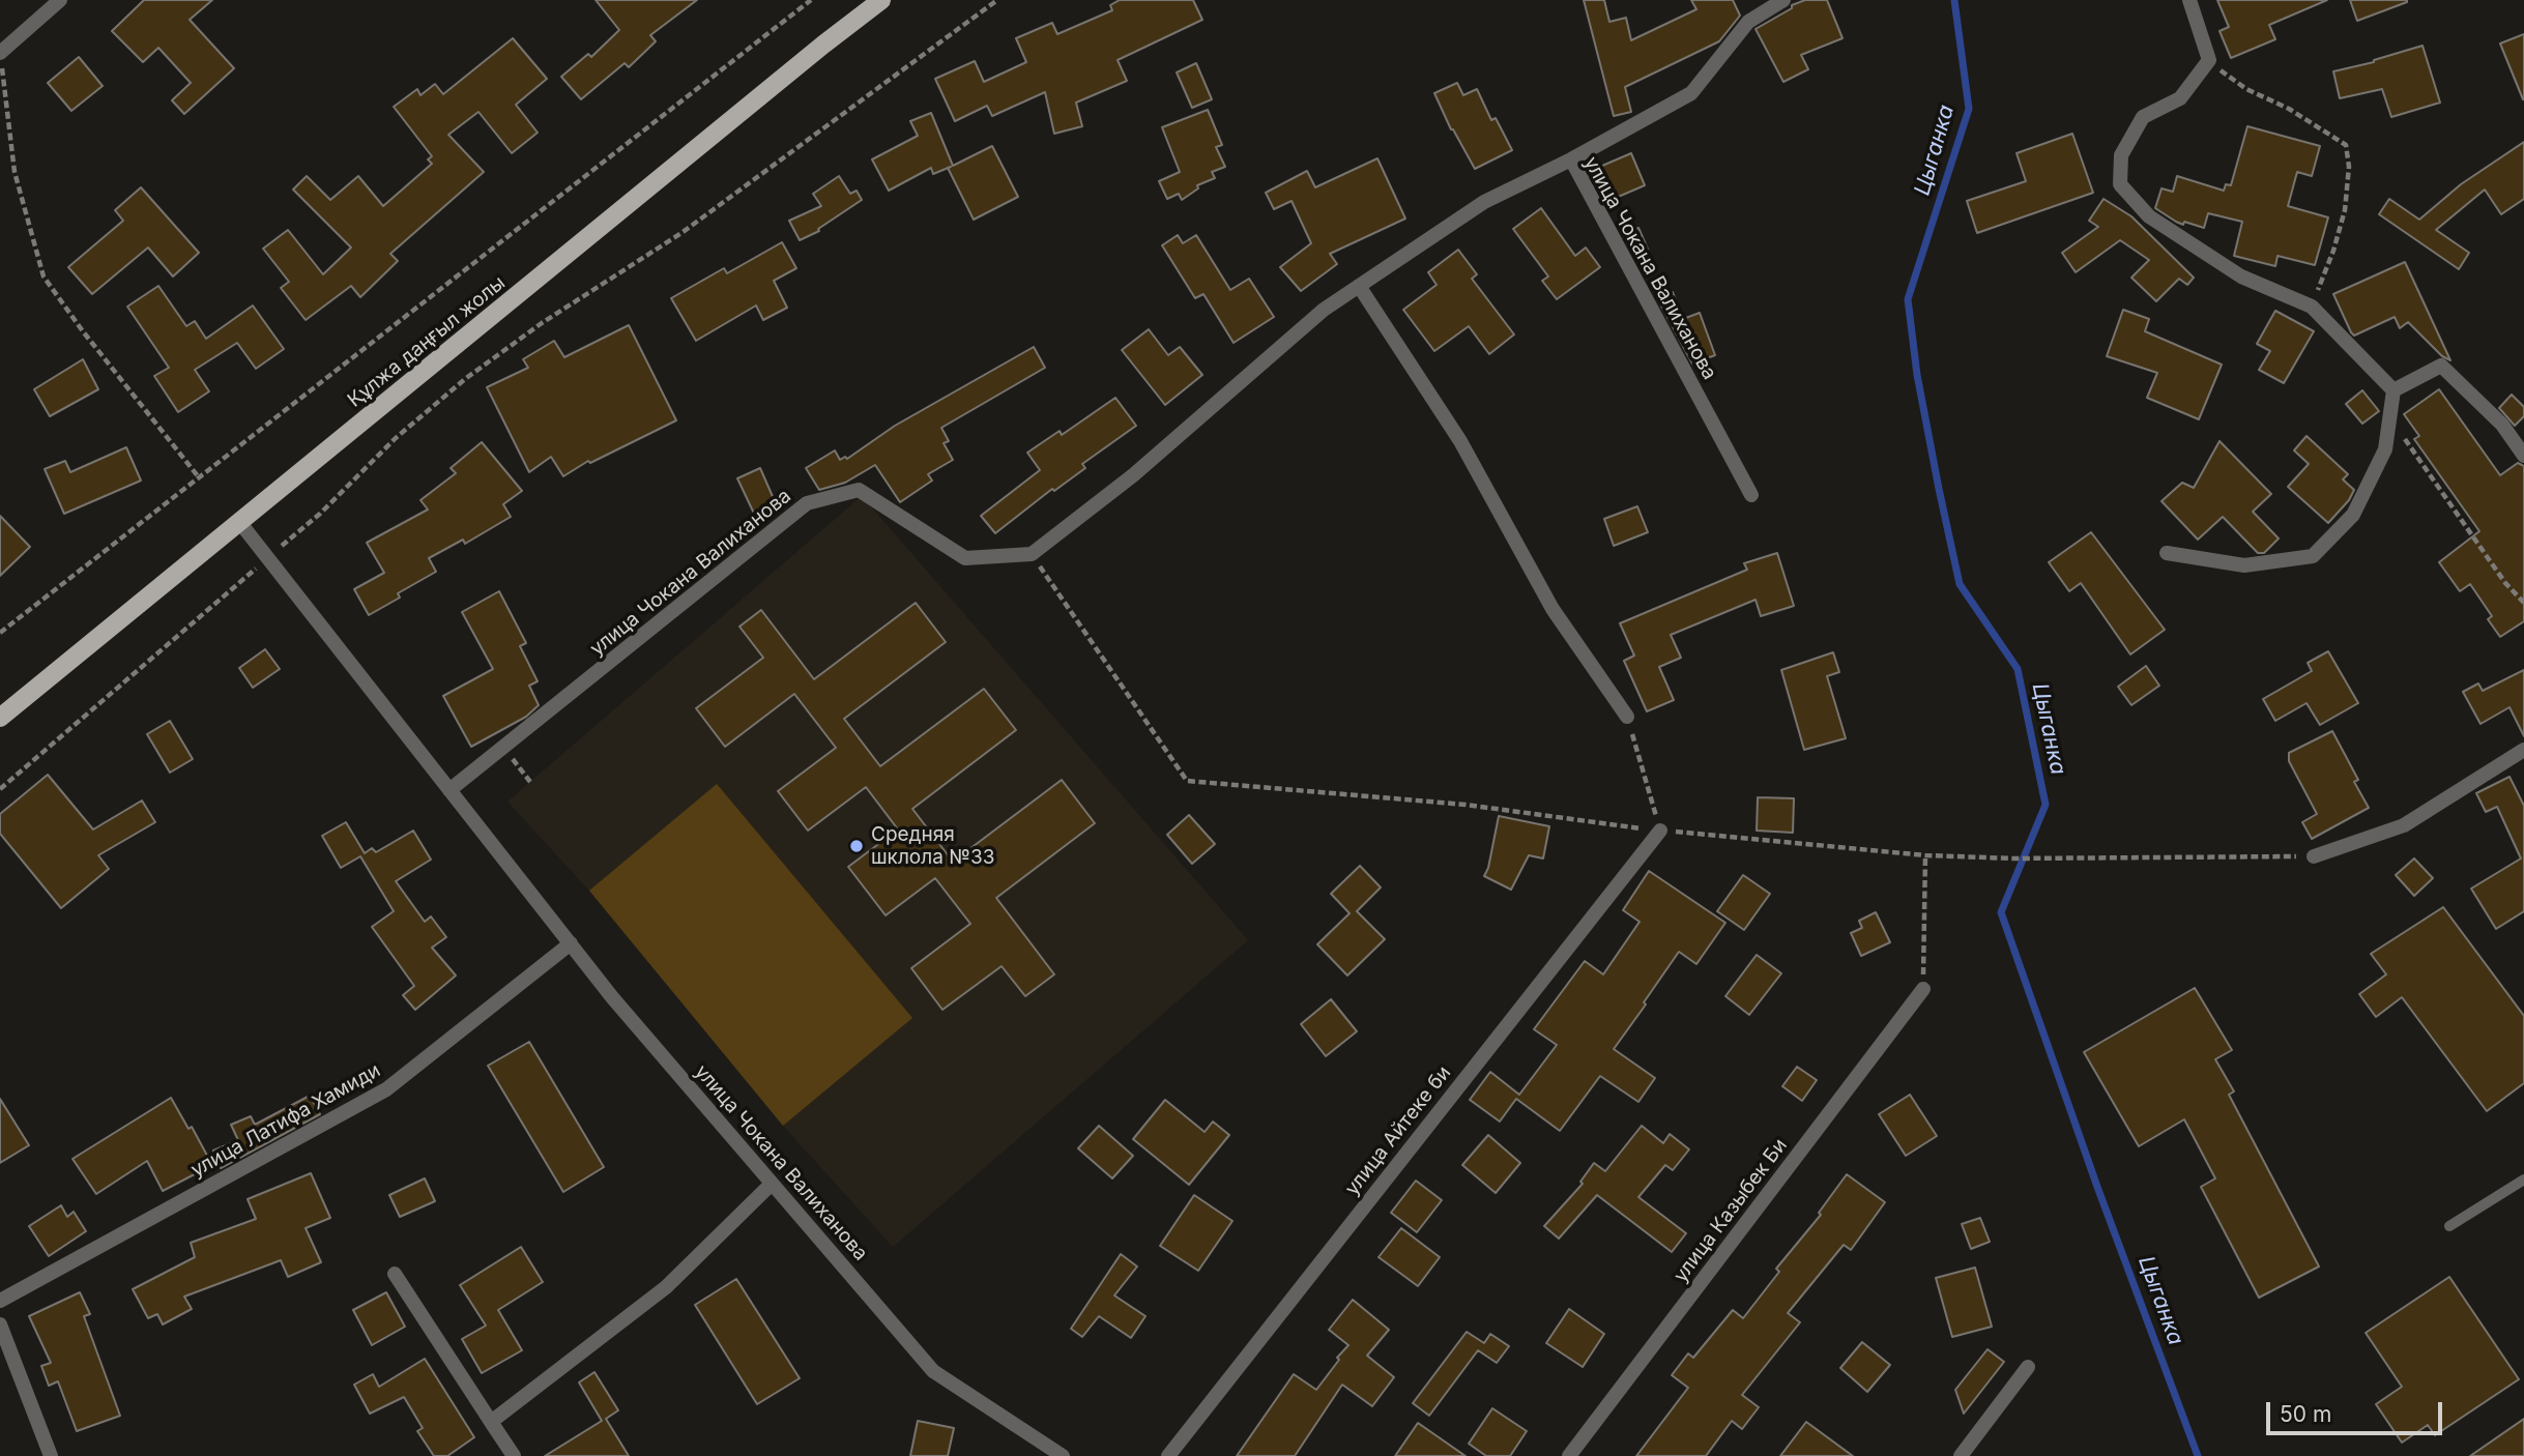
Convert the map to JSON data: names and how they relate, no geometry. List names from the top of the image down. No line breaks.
{"streets":{"main road":["Құлжа даңғыл жолы"],"street":["улица Чокана Валиханова","улица Латифа Хамиди","улица Айтеке би","улица Казыбек Би"]},"crossings":[["улица Чокана Валиханова","Құлжа даңғыл жолы"],["улица Чокана Валиханова","улица Латифа Хамиди"]],"water":["Цыганка"],"places":["Средняя шклола №33"],"scale_bar":"50 m"}
